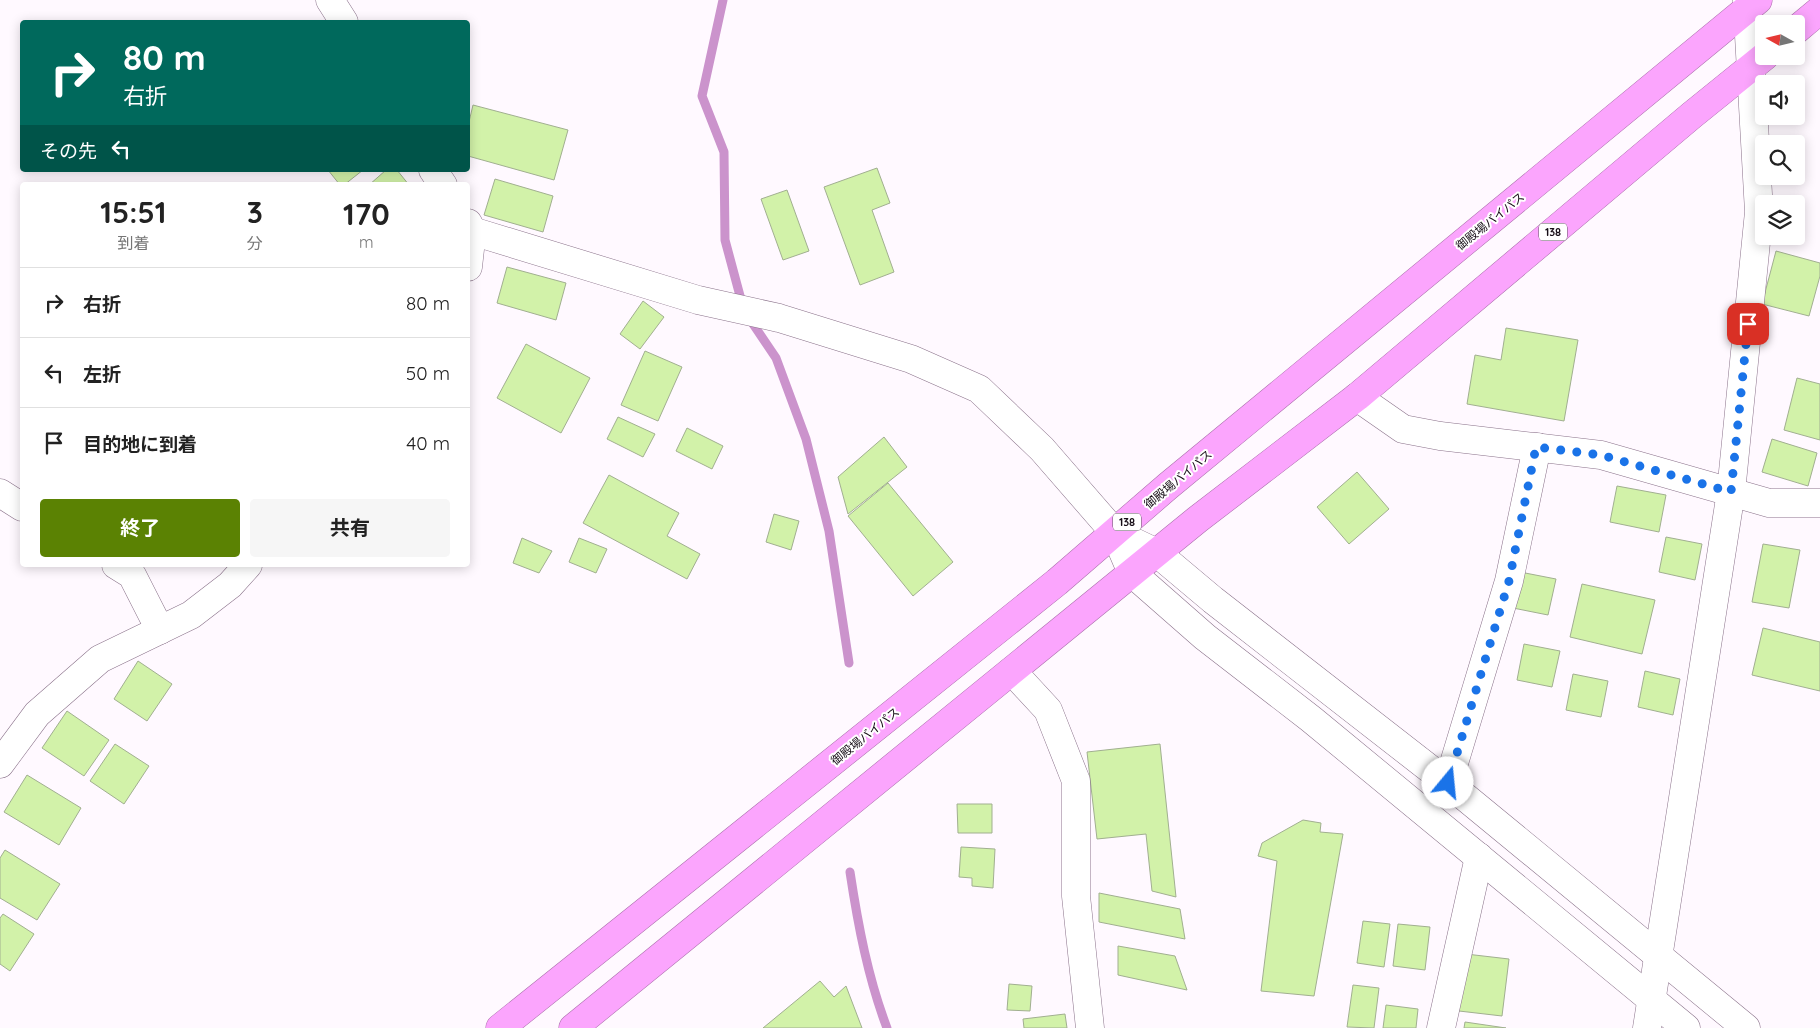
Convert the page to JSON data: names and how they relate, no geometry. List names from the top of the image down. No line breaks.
{"streets":{"highway":["御殿場バイパス","138"]},"north":"left","page":{"turn":["80 m","右折"],"then":"その先","eta":["15:51","到着","3","分","170","m"],"list":[{"name":"右折","value":"80 m"},{"name":"左折","value":"50 m"},{"name":"目的地に到着","value":"40 m"}],"buttons":["終了","共有"]}}
